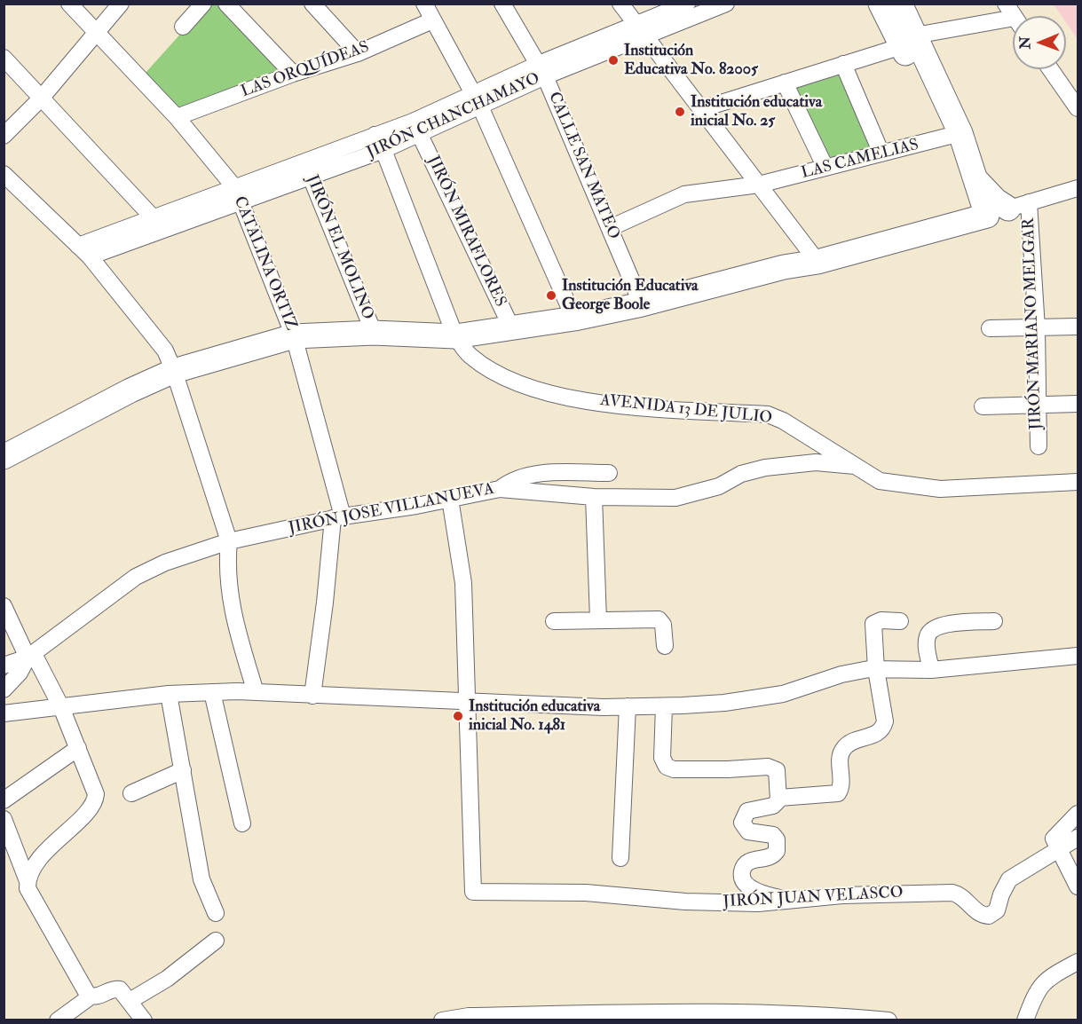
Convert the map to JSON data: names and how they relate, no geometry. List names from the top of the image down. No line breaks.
{"streets":{"street":["LAS ORQUÍDEAS","JIRÓN CHANCHAMAYO","LAS CAMELIAS","CALLE SAN MATEO","JIRÓN MIRAFLORES","JIRÓN EL MOLINO","CATALINA ORTIZ","JIRÓN MARIANO MELGAR","AVENIDA 13 DE JULIO","JIRÓN JOSE VILLANUEVA","JIRÓN JUAN VELASCO"]},"crossings":[["LAS ORQUÍDEAS","CATALINA ORTIZ"],["JIRÓN CHANCHAMAYO","CALLE SAN MATEO"],["JIRÓN CHANCHAMAYO","JIRÓN MIRAFLORES"],["JIRÓN CHANCHAMAYO","JIRÓN EL MOLINO"],["JIRÓN CHANCHAMAYO","CATALINA ORTIZ"],["JIRÓN CHANCHAMAYO","AVENIDA 13 DE JULIO"],["LAS CAMELIAS","CALLE SAN MATEO"],["CATALINA ORTIZ","JIRÓN JOSE VILLANUEVA"],["AVENIDA 13 DE JULIO","JIRÓN JOSE VILLANUEVA"]],"places":["Institución Educativa No. 82005","Institución educativa inicial No. 25","Institución Educativa George Boole","Institución educativa inicial No. 1481"],"north":"left"}
